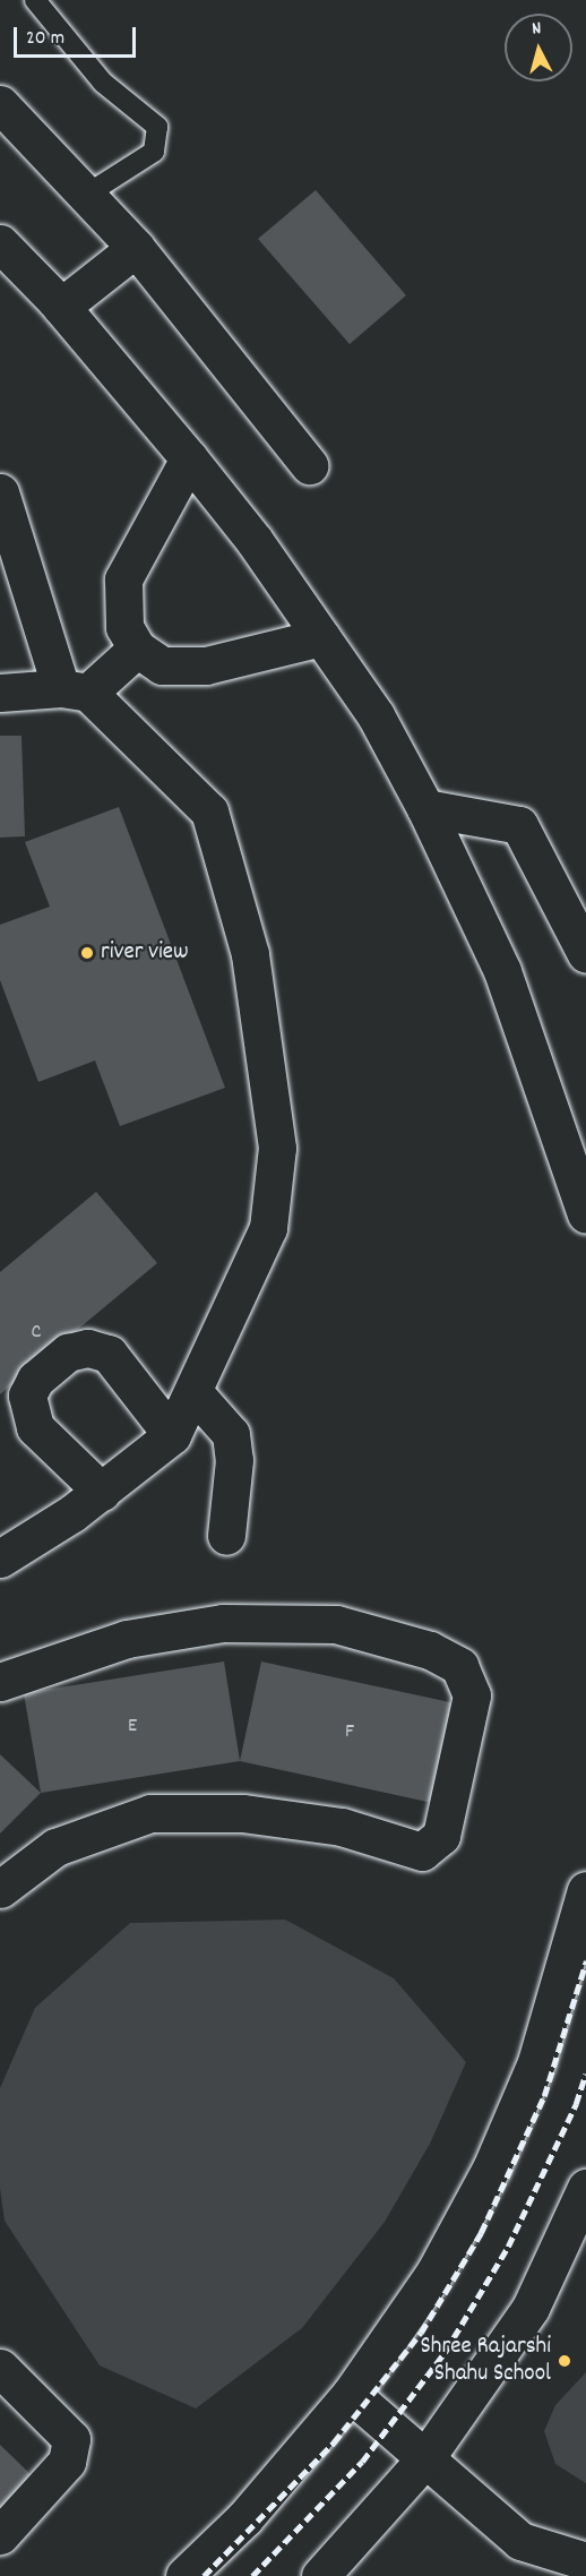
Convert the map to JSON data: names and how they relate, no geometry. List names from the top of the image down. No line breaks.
{"places":["river view","Shree Rajarshi Shahu School"],"house_numbers":["C","E","F"],"scale_bar":"20 m","north":"top"}
